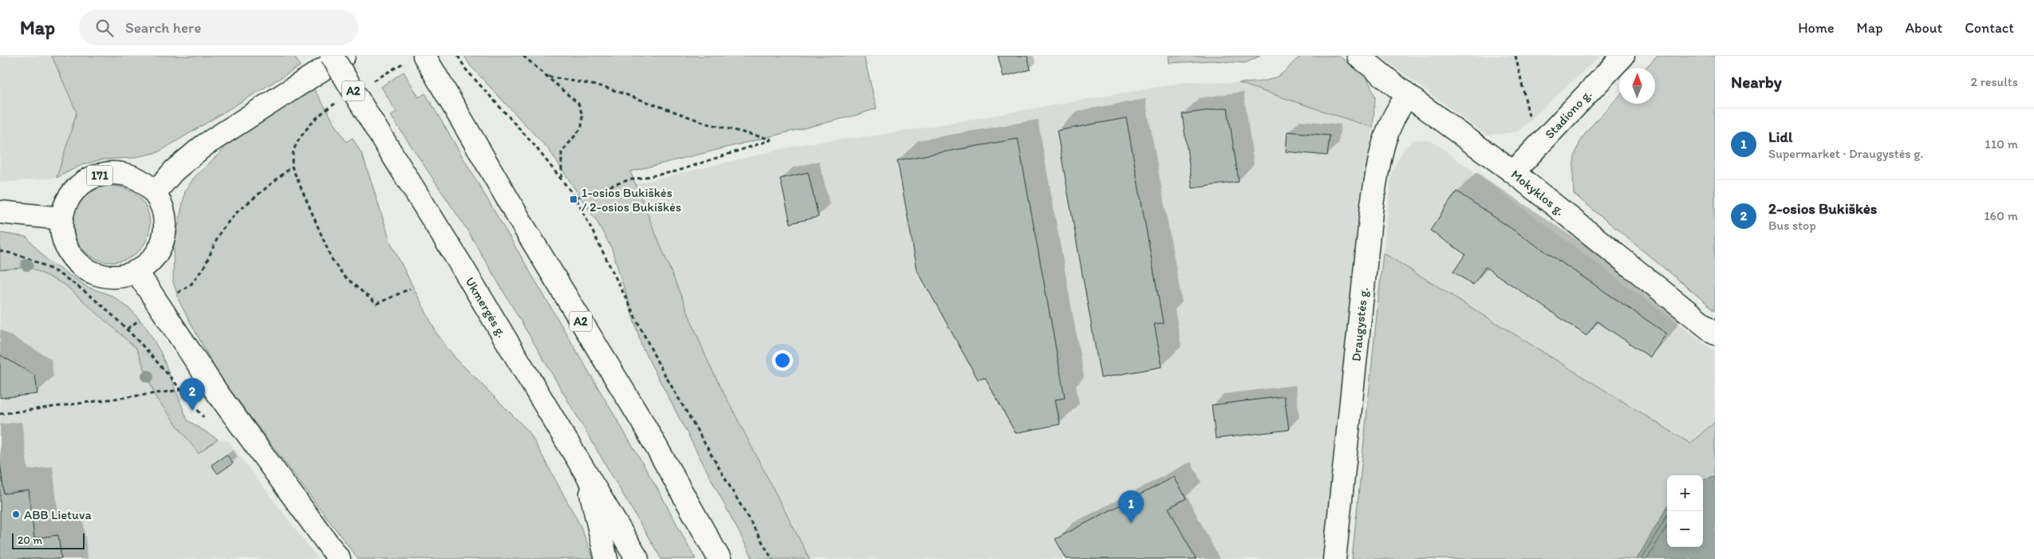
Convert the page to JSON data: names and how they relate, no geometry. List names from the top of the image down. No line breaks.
{"streets":{"main road":["A2","Stadiono g.","171","Mokyklos g.","Ukmergės g.","Draugystės g."]},"crossings":[["Stadiono g.","Mokyklos g."],["Mokyklos g.","Draugystės g."]],"places":{"transit":["1-osios Bukiškės / 2-osios Bukiškės"],"other":["ABB Lietuva"]},"scale_bar":"20 m","north":"top","page":{"header":"Map","search":"Search here","nav":["Home","Map","About","Contact"],"heading":["Nearby","2 results"],"list":[{"mark":"1","name":"Lidl","note":"Supermarket · Draugystės g.","value":"110 m"},{"mark":"2","name":"2-osios Bukiškės","note":"Bus stop","value":"160 m"}],"pins":["2","1"],"map_buttons":["+","−"],"scale":"20 m"}}
